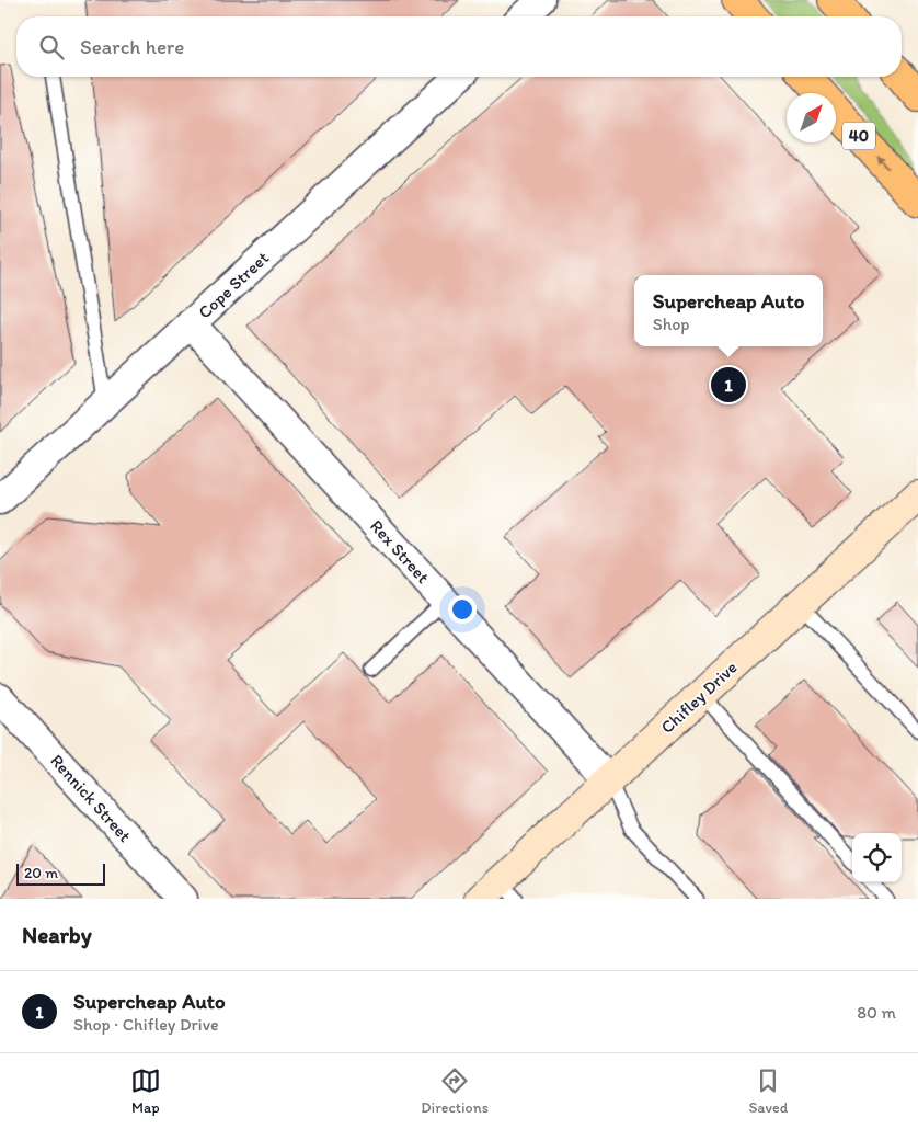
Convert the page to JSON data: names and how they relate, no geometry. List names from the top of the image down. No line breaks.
{"streets":{"highway":["40"],"street":["Cope Street","Rex Street","Chifley Drive","Rennick Street"]},"crossings":[["Cope Street","Rex Street"],["Rex Street","Chifley Drive"]],"scale_bar":"20 m","north":"top right","page":{"search":"Search here","popup":["Supercheap Auto","Shop"],"pins":"1","scale":"20 m","heading":"Nearby","list":[{"mark":"1","name":"Supercheap Auto","note":"Shop · Chifley Drive","value":"80 m"}],"nav":["Map","Directions","Saved"]}}
